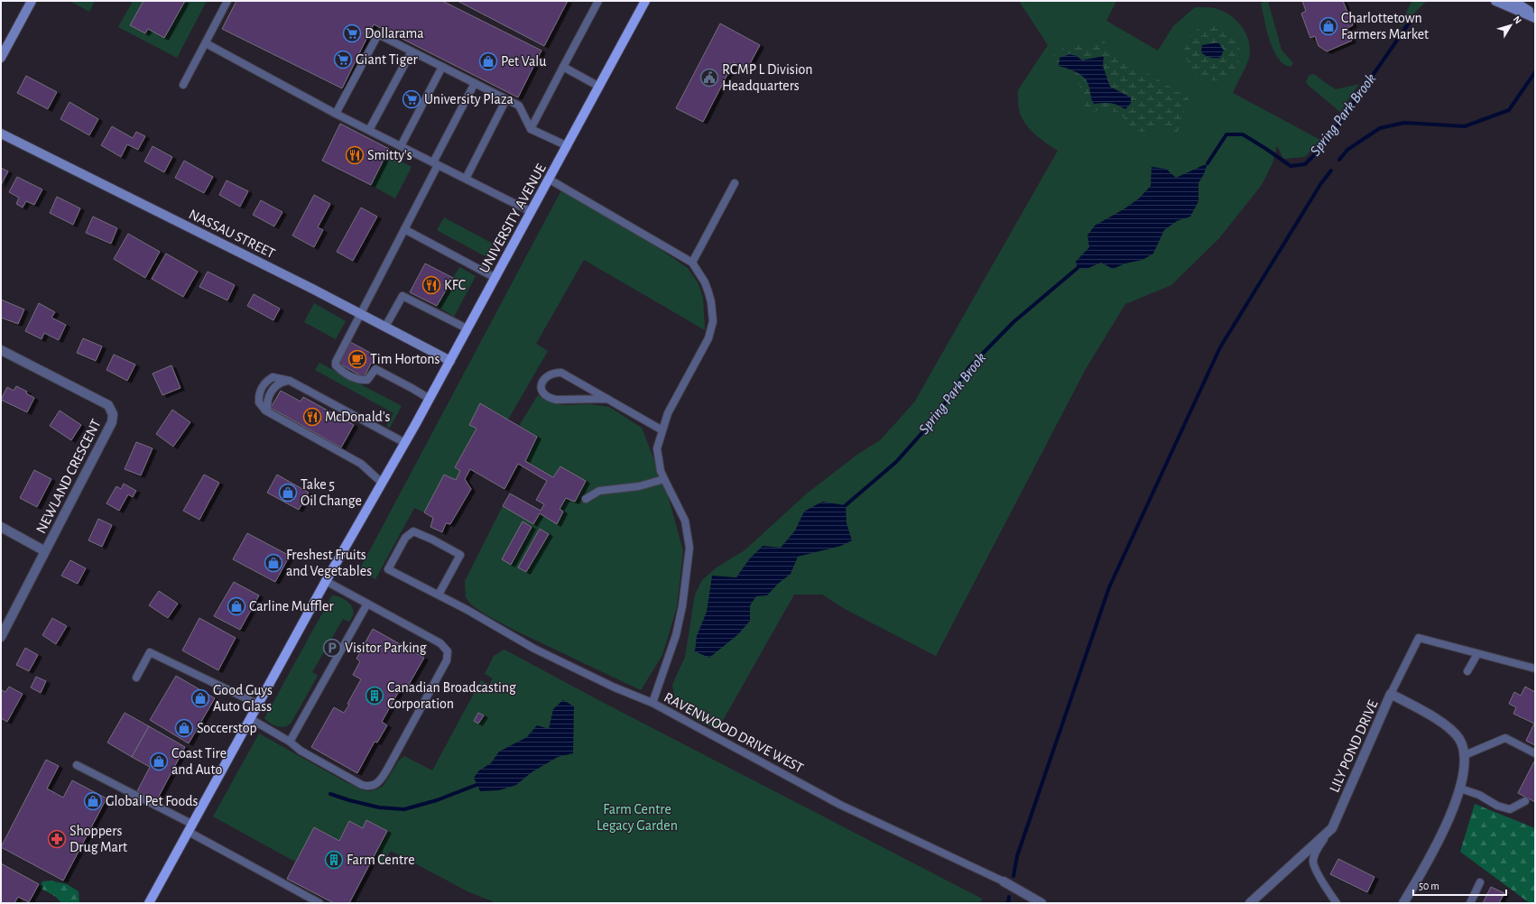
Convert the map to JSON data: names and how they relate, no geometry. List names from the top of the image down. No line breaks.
{"streets":{"main road":["UNIVERSITY AVENUE"],"street":["NASSAU STREET","NEWLAND CRESCENT","LILY POND DRIVE"],"lane":["RAVENWOOD DRIVE WEST"]},"crossings":[["UNIVERSITY AVENUE","NASSAU STREET"],["UNIVERSITY AVENUE","RAVENWOOD DRIVE WEST"]],"water":["Spring Park Brook"],"parks":["Farm Centre Legacy Garden"],"places":{"shop":["Charlottetown Farmers Market","Pet Valu","Take 5 Oil Change","Freshest Fruits and Vegetables","Carline Muffler","Good Guys Auto Glass","Soccerstop","Coast Tire and Auto","Global Pet Foods"],"supermarket":["Dollarama","Giant Tiger","University Plaza"],"public building":["RCMP L Division Headquarters"],"restaurant":["Smitty's","KFC","McDonald's"],"cafe":["Tim Hortons"],"parking":["Visitor Parking"],"building":["Canadian Broadcasting Corporation","Farm Centre"],"pharmacy":["Shoppers Drug Mart"]},"scale_bar":"50 m","north":"top right"}
